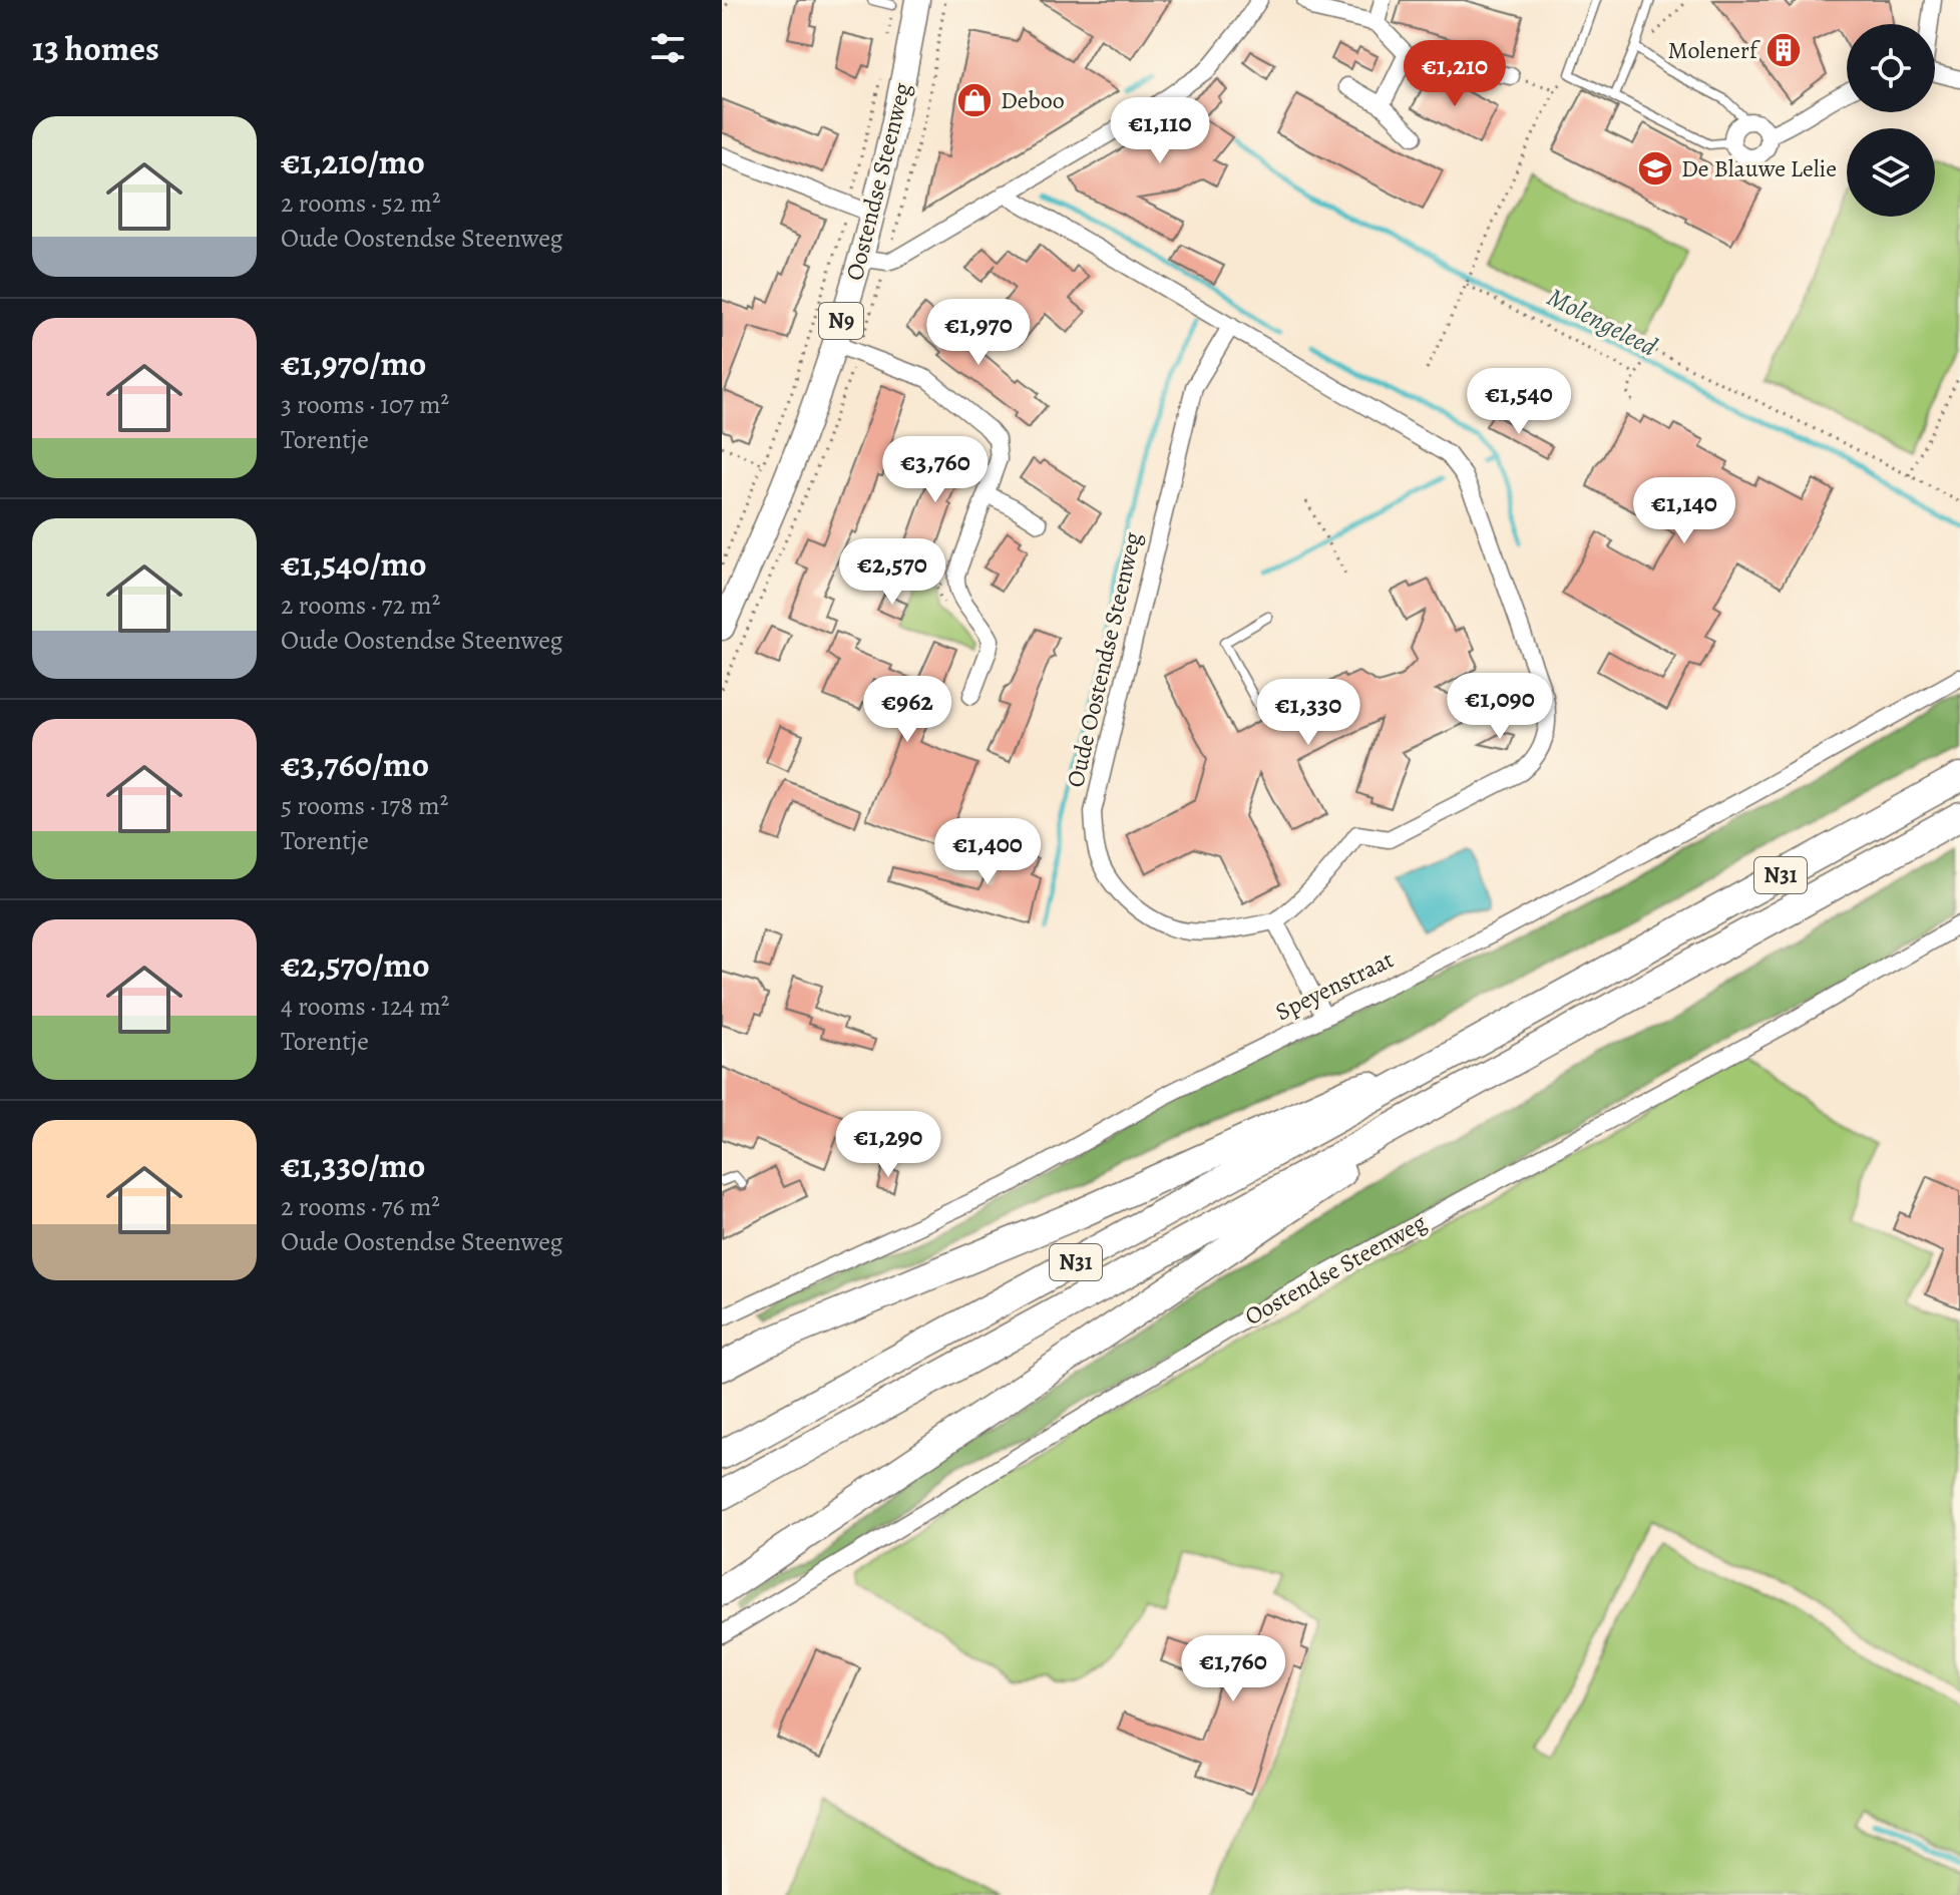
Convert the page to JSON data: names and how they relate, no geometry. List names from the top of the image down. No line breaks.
{"streets":{"highway":["N31"],"main road":["Oostendse Steenweg","N9"],"street":["Oude Oostendse Steenweg","Speyenstraat"]},"water":["Molengeleed"],"places":{"building":["Molenerf"],"shop":["Deboo"],"school or university":["De Blauwe Lelie"]},"page":{"heading":"13 homes","price":["€1,210","€1,110","€1,970","€1,540","€3,760","€1,140","€2,570","€1,090","€962","€1,330","€1,400","€1,290","€1,760"],"list":[{"name":"€1,210/mo","note":"2 rooms · 52 m² · Oude Oostendse Steenweg"},{"name":"€1,970/mo","note":"3 rooms · 107 m² · Torentje"},{"name":"€1,540/mo","note":"2 rooms · 72 m² · Oude Oostendse Steenweg"},{"name":"€3,760/mo","note":"5 rooms · 178 m² · Torentje"},{"name":"€2,570/mo","note":"4 rooms · 124 m² · Torentje"},{"name":"€1,330/mo","note":"2 rooms · 76 m² · Oude Oostendse Steenweg"}]}}
